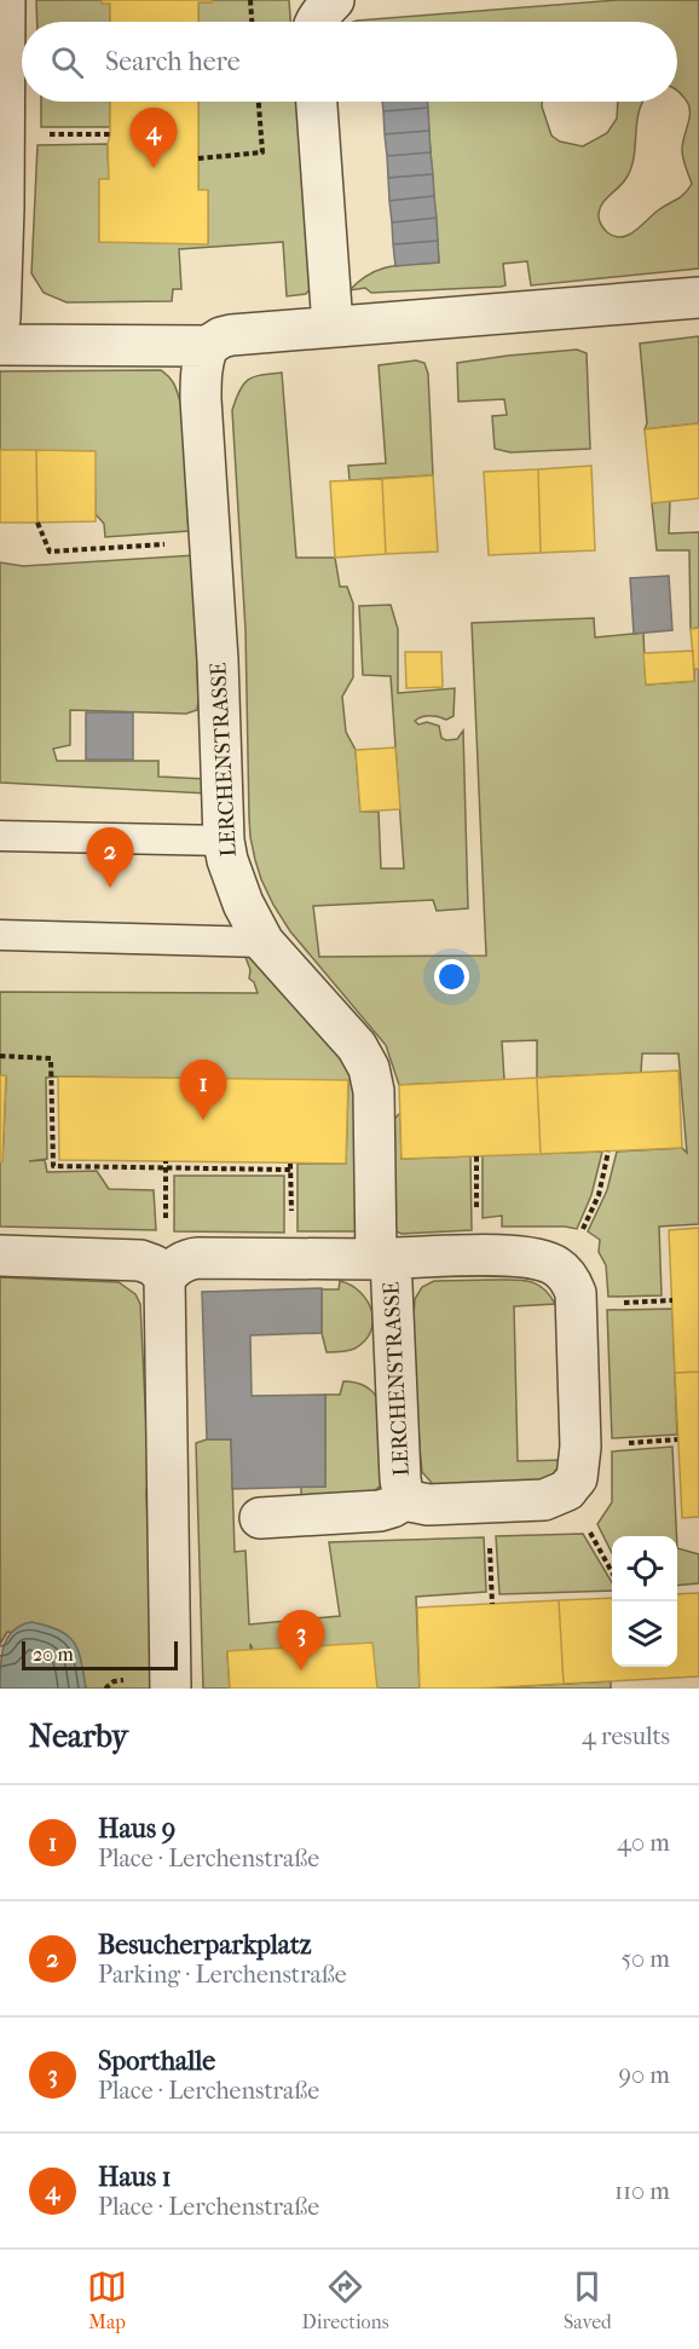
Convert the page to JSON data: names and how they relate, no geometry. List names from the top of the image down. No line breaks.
{"streets":{"street":["LERCHENSTRASSE"]},"scale_bar":"20 m","page":{"search":"Search here","pins":["4","2","1","3"],"scale":"20 m","heading":["Nearby","4 results"],"list":[{"mark":"1","name":"Haus 9","note":"Place · Lerchenstraße","value":"40 m"},{"mark":"2","name":"Besucherparkplatz","note":"Parking · Lerchenstraße","value":"50 m"},{"mark":"3","name":"Sporthalle","note":"Place · Lerchenstraße","value":"90 m"},{"mark":"4","name":"Haus 1","note":"Place · Lerchenstraße","value":"110 m"}],"nav":["Map","Directions","Saved"]}}
